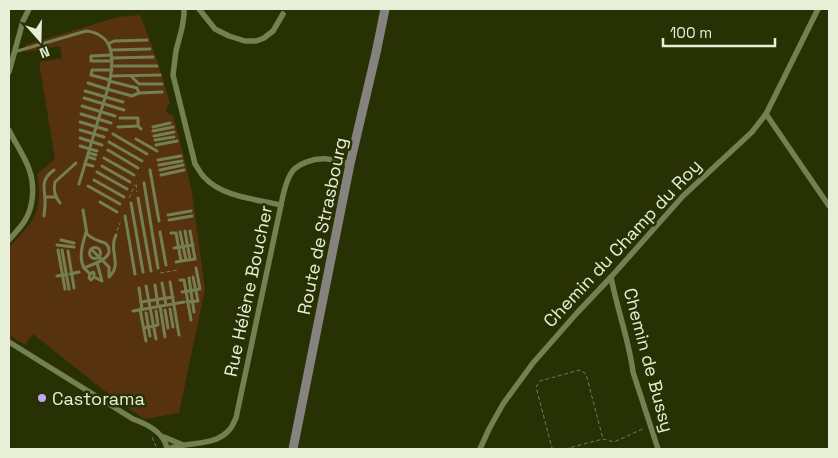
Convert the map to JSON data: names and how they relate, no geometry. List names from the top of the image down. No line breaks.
{"streets":{"main road":["Route de Strasbourg"],"street":["Chemin du Champ du Roy","Rue Hélène Boucher","Chemin de Bussy"]},"crossings":[["Route de Strasbourg","Rue Hélène Boucher"],["Chemin du Champ du Roy","Chemin de Bussy"]],"places":["Castorama"],"scale_bar":"100 m","north":"bottom"}
